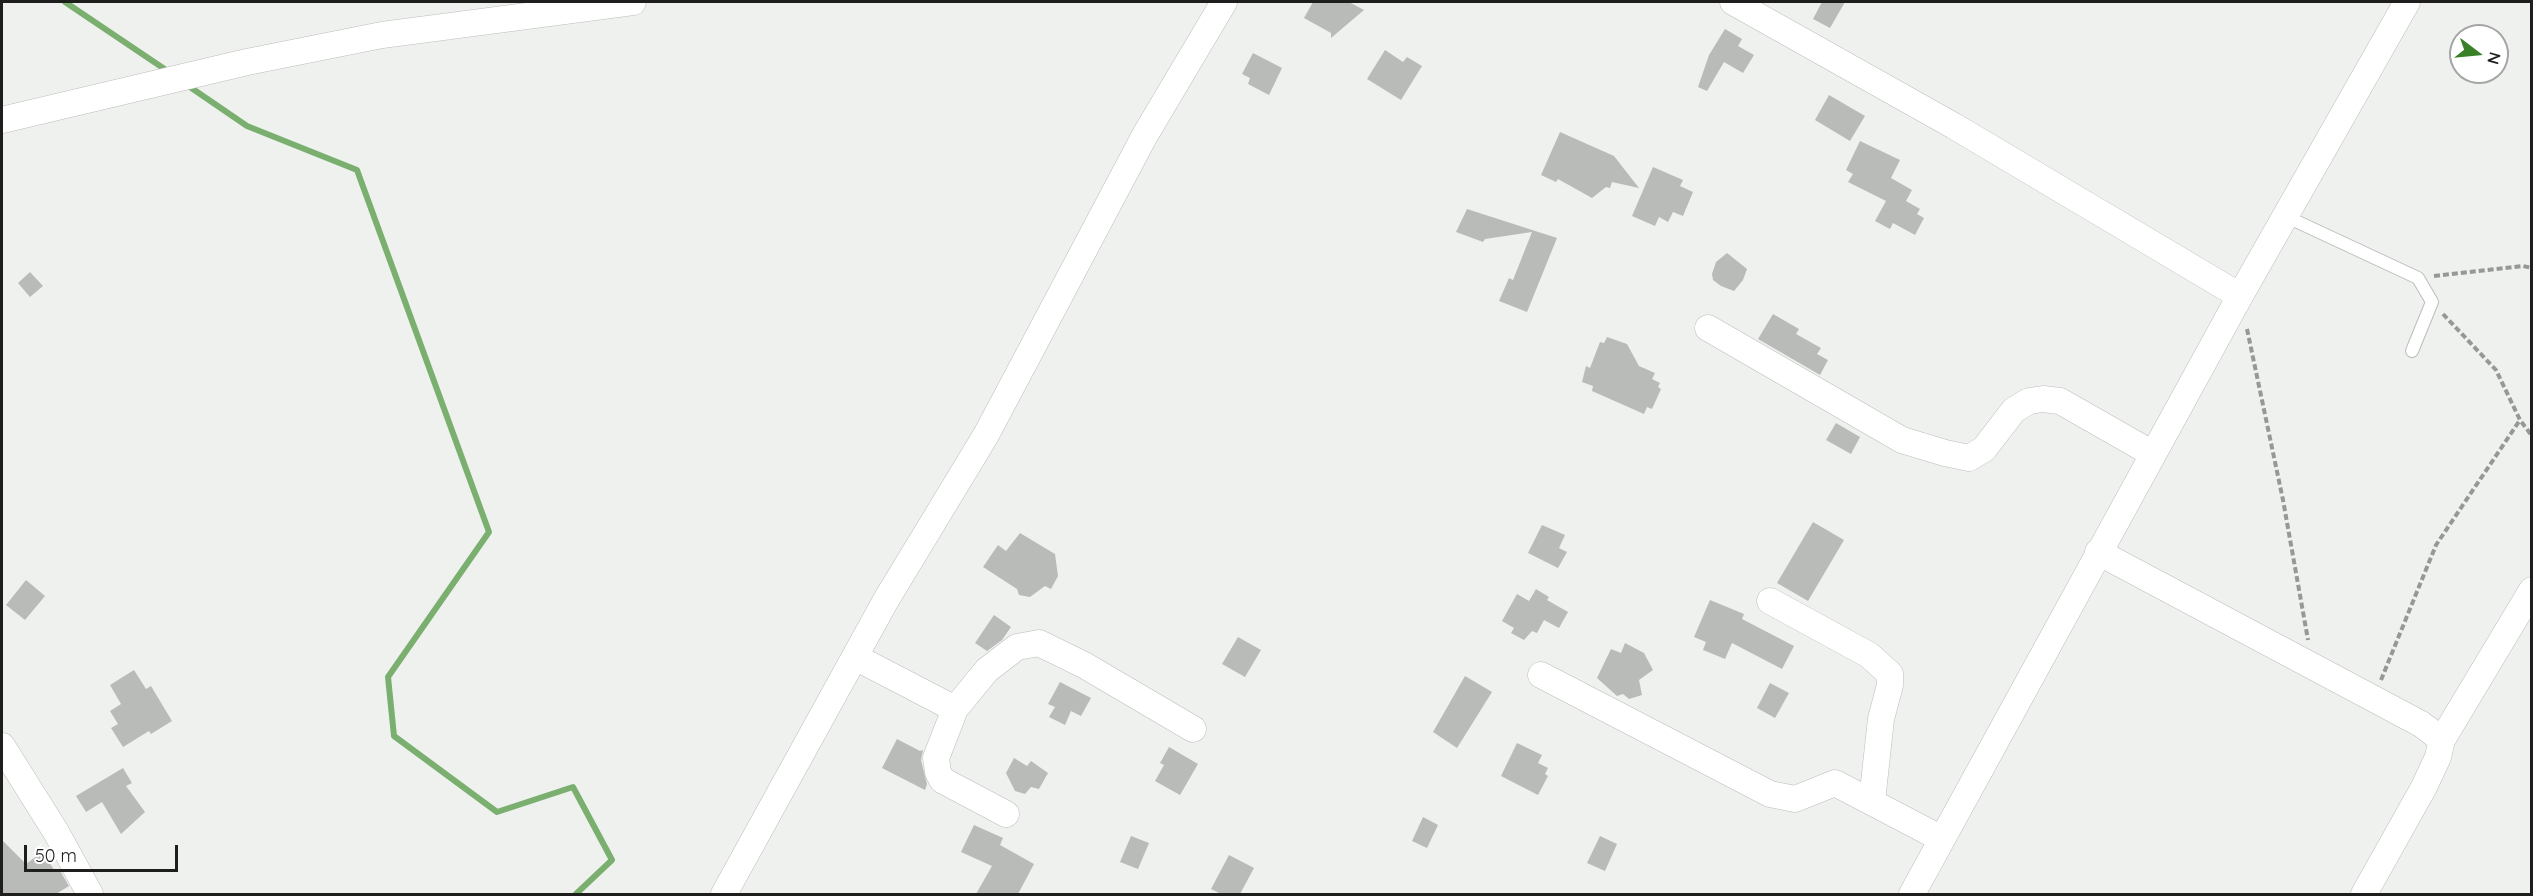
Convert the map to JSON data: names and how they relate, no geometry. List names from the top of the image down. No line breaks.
{"scale_bar":"50 m","north":"right"}
